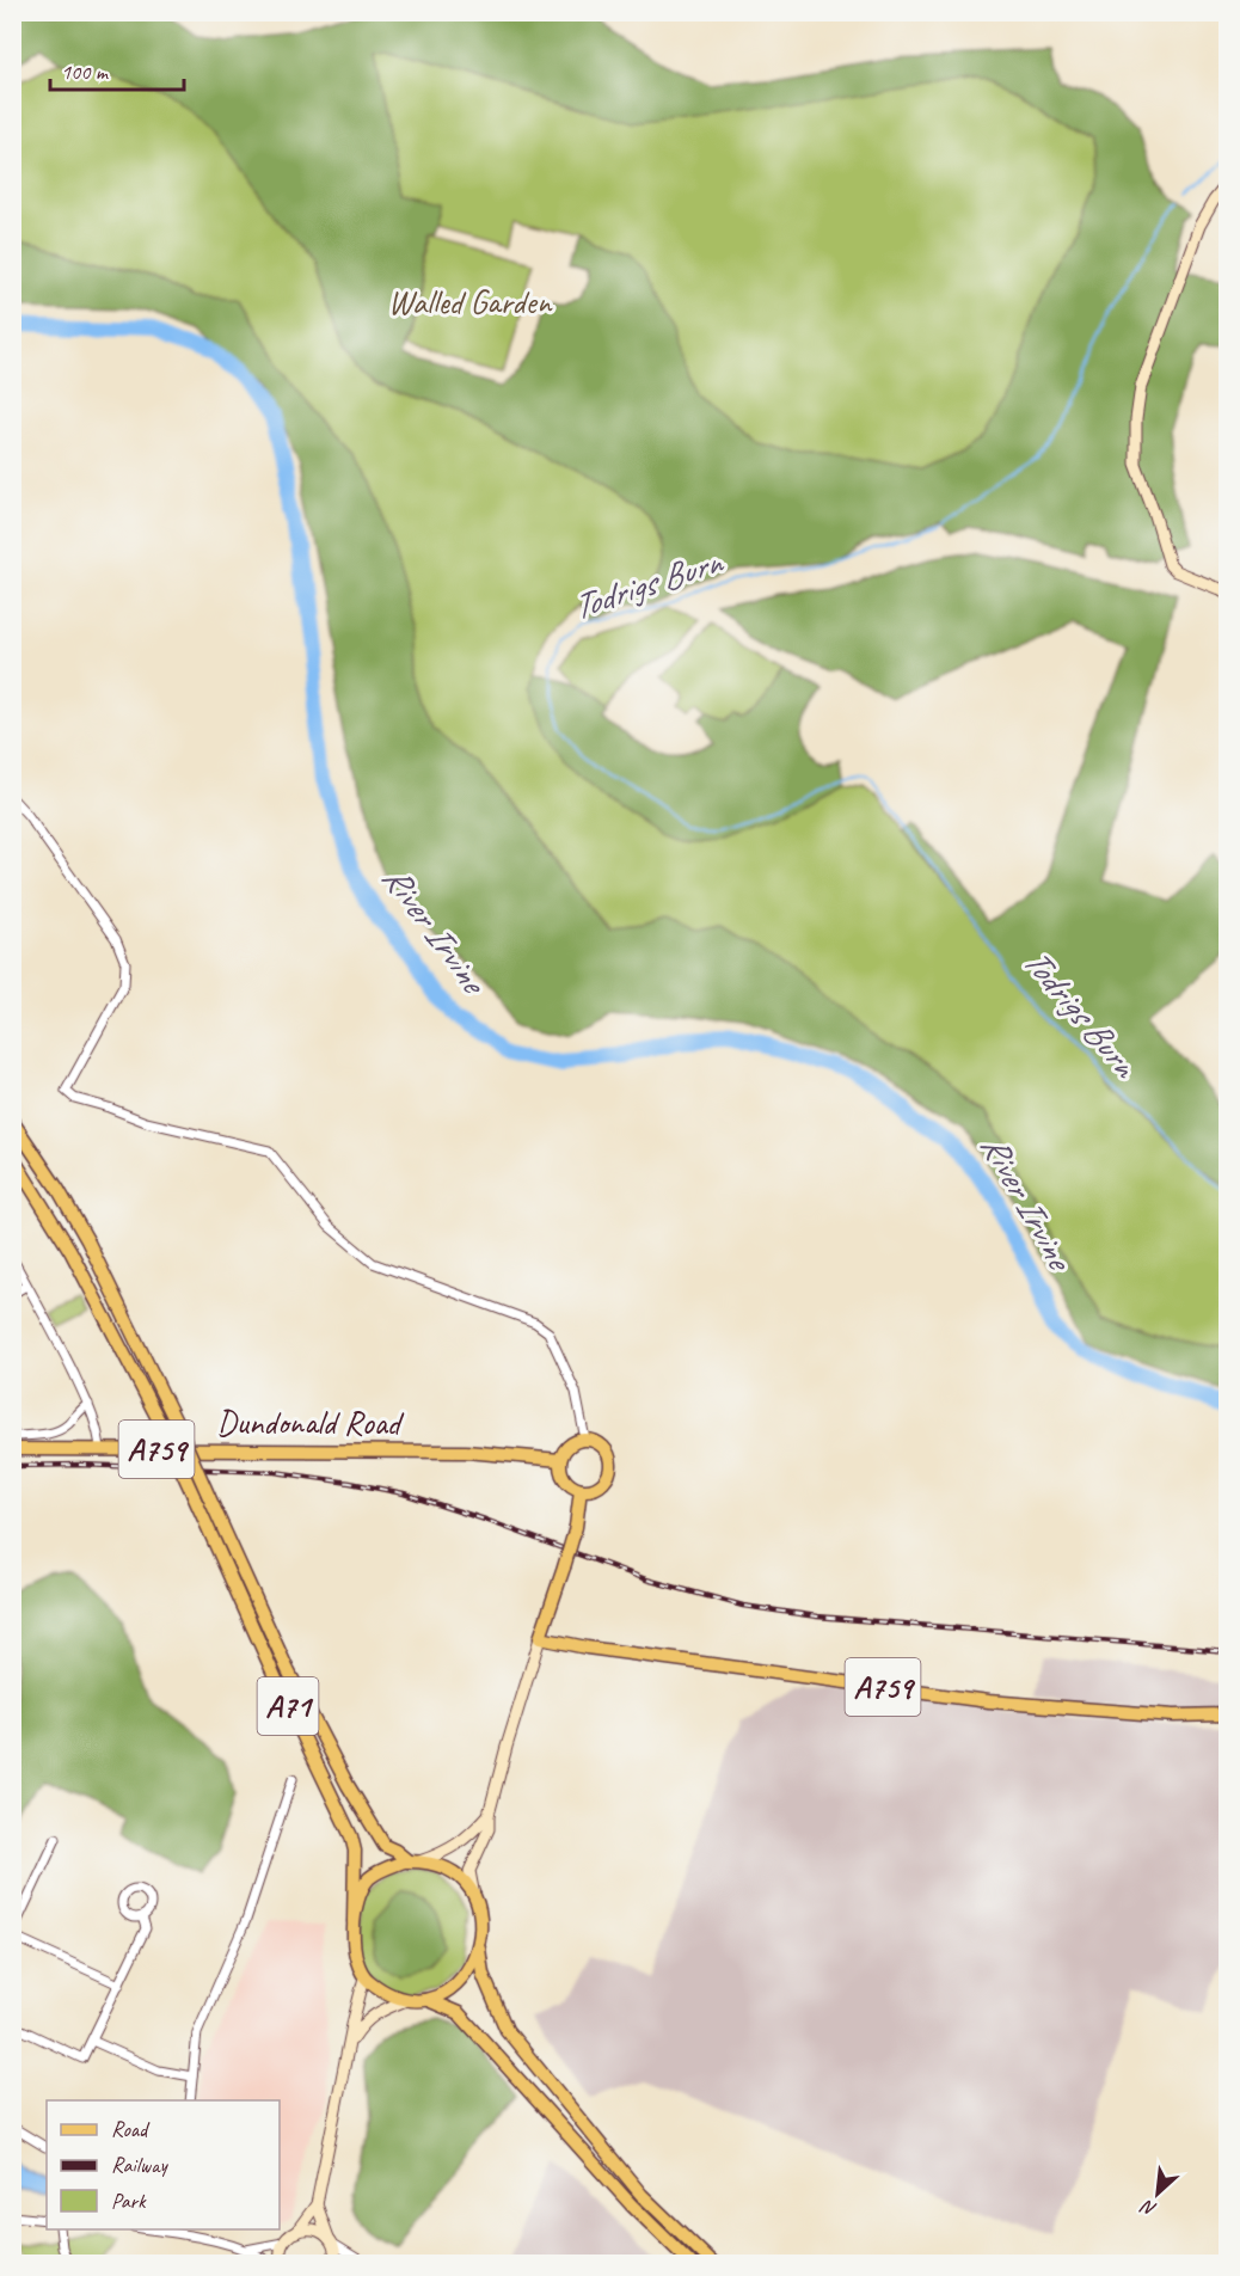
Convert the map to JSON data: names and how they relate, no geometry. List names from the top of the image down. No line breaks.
{"streets":{"main road":["Dundonald Road","A759","A71"]},"water":["Todrigs Burn","River Irvine"],"parks":["Walled Garden"],"legend":["Road","Railway","Park"],"scale_bar":"100 m","north":"bottom left"}
